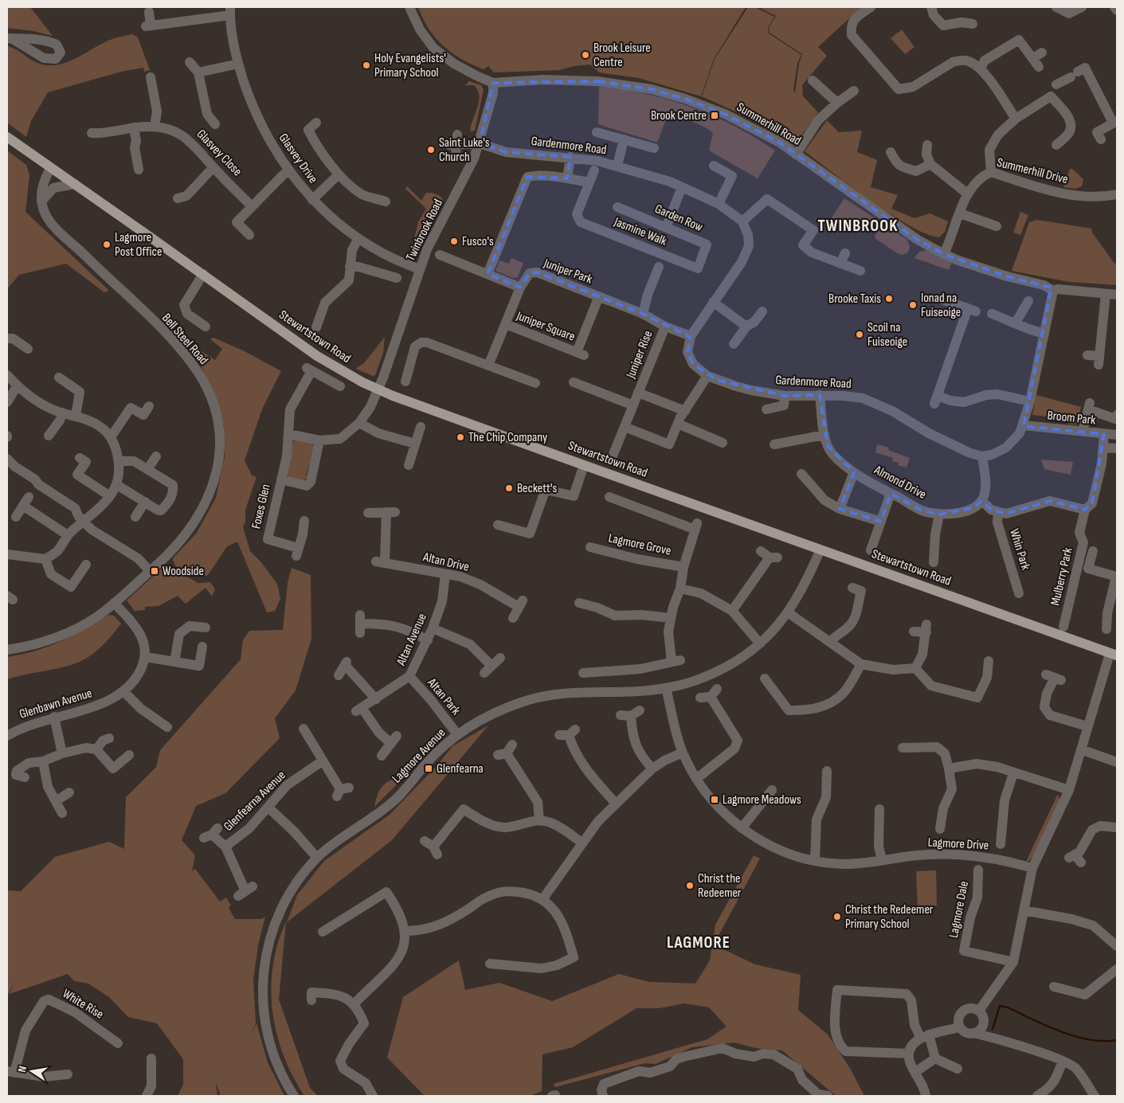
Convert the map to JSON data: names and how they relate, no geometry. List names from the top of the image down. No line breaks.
{"streets":{"main road":["Stewartstown Road"],"street":["Summerhill Road","Gardenmore Road","Glasvey Close","Glasvey Drive","Summerhill Drive","Garden Row","Twinbrook Road","Jasmine Walk","Juniper Park","Juniper Square","Bell Steel Road","Juniper Rise","Broom Park","Almond Drive","Foxes Glen","Lagmore Grove","Whin Park","Altan Drive","Mulberry Park","Altan Avenue","Altan Park","Glenbawn Avenue","Lagmore Avenue","Glenfearna Avenue","Lagmore Drive","Lagmore Dale","White Rise"]},"crossings":[["Summerhill Road","Summerhill Drive"],["Summerhill Road","Twinbrook Road"],["Gardenmore Road","Twinbrook Road"],["Gardenmore Road","Juniper Park"],["Gardenmore Road","Almond Drive"],["Glasvey Drive","Twinbrook Road"],["Garden Row","Jasmine Walk"],["Twinbrook Road","Stewartstown Road"],["Juniper Park","Juniper Square"],["Juniper Park","Juniper Rise"],["Stewartstown Road","Lagmore Avenue"],["Broom Park","Mulberry Park"],["Altan Drive","Altan Avenue"],["Altan Avenue","Altan Park"],["Altan Park","Lagmore Avenue"],["Lagmore Avenue","Lagmore Drive"]],"districts":["TWINBROOK","LAGMORE"],"places":{"other":["Brook Leisure Centre","Holy Evangelists' Primary School","Saint Luke's Church","Fusco's","Lagmore Post Office","Brooke Taxis","Ionad na Fuiseoige","Scoil na Fuiseoige","The Chip Company","Beckett's","Christ the Redeemer","Christ the Redeemer Primary School"],"transit":["Brook Centre","Woodside","Glenfearna","Lagmore Meadows"]},"north":"left"}
